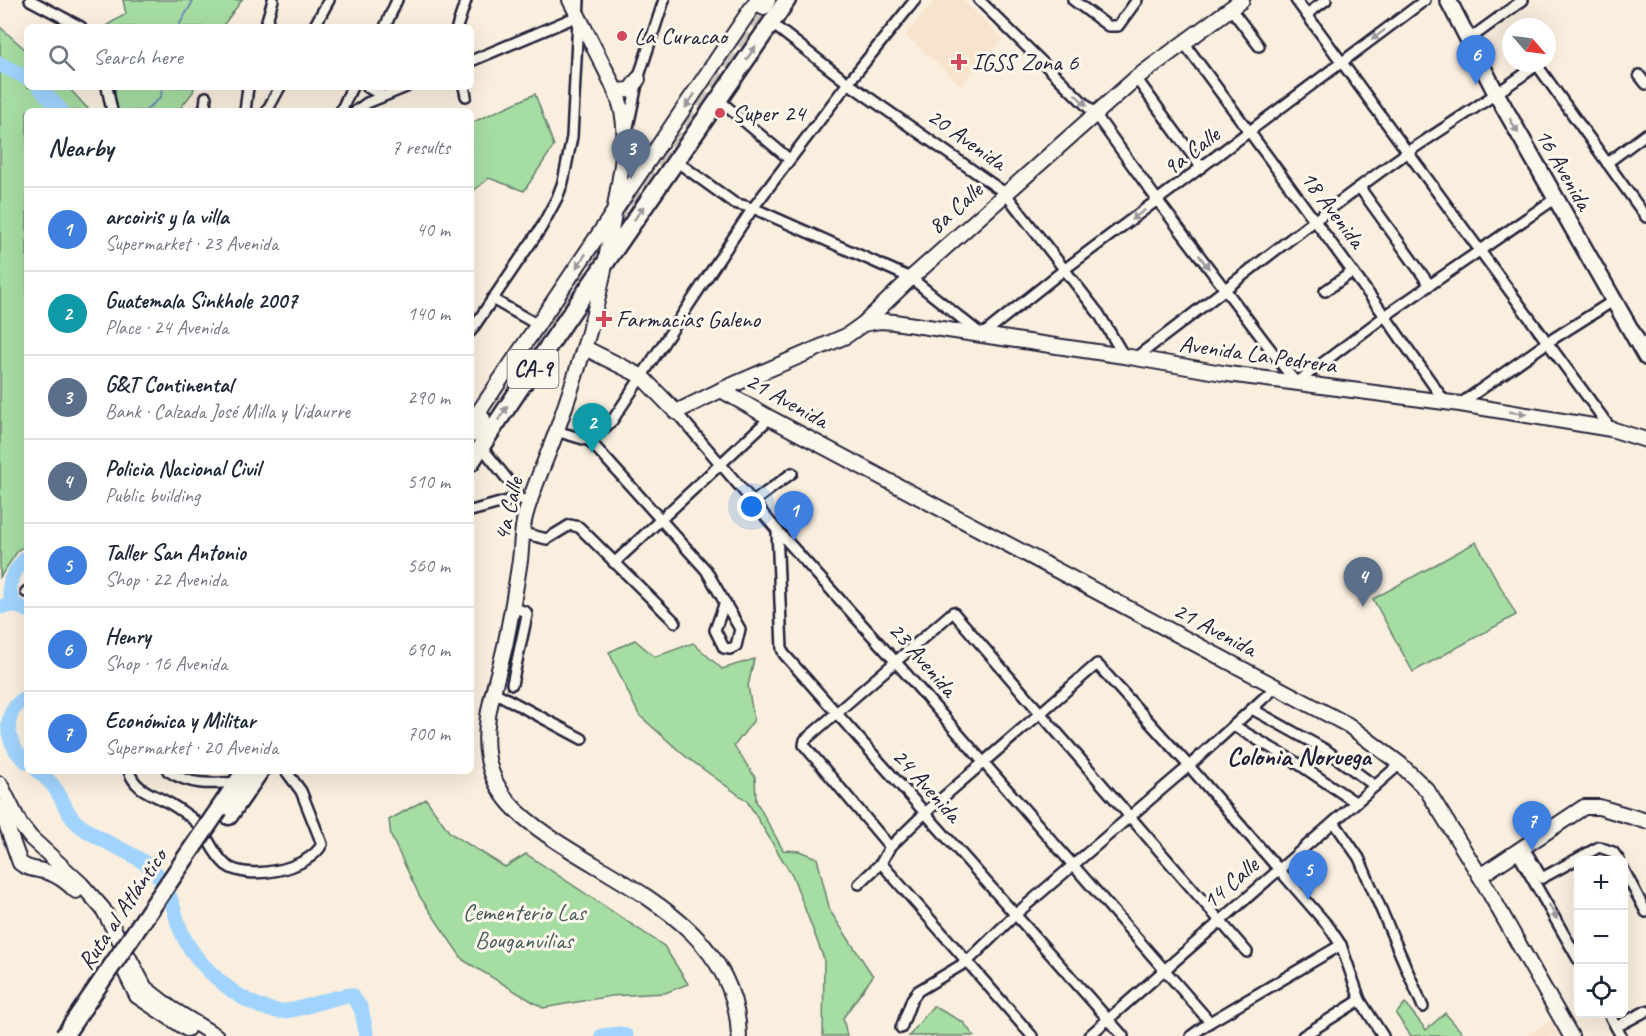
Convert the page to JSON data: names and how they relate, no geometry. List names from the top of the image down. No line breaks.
{"streets":{"highway":["CA-9","Ruta al Atlántico"],"main road":["16 Avenida"],"street":["20 Avenida","9a Calle","8a Calle","18 Avenida","Avenida La Pedrera","21 Avenida","4a Calle","23 Avenida","24 Avenida","14 Calle"]},"crossings":[["20 Avenida","9a Calle"],["20 Avenida","8a Calle"],["20 Avenida","Avenida La Pedrera"],["20 Avenida","CA-9"],["9a Calle","18 Avenida"],["9a Calle","Avenida La Pedrera"],["8a Calle","18 Avenida"],["8a Calle","Avenida La Pedrera"],["8a Calle","21 Avenida"],["8a Calle","23 Avenida"],["18 Avenida","Avenida La Pedrera"],["CA-9","4a Calle"],["21 Avenida","14 Calle"],["4a Calle","23 Avenida"],["23 Avenida","24 Avenida"],["23 Avenida","14 Calle"],["24 Avenida","14 Calle"]],"one_way":["9a Calle"],"districts":["Colonia Noruega"],"parks":["Cementerio Las Bouganvilias"],"places":{"other":["La Curacao","Super 24"],"health":["IGSS Zona 6","Farmacias Galeno"]},"north":"bottom right","page":{"search":"Search here","pins":["6","3","2","1","4","7","5"],"heading":["Nearby","7 results"],"list":[{"mark":"1","name":"arcoiris y la villa","note":"Supermarket · 23 Avenida","value":"40 m"},{"mark":"2","name":"Guatemala Sinkhole 2007","note":"Place · 24 Avenida","value":"140 m"},{"mark":"3","name":"G&T Continental","note":"Bank · Calzada José Milla y Vidaurre","value":"290 m"},{"mark":"4","name":"Policia Nacional Civil","note":"Public building","value":"510 m"},{"mark":"5","name":"Taller San Antonio","note":"Shop · 22 Avenida","value":"560 m"},{"mark":"6","name":"Henry","note":"Shop · 16 Avenida","value":"690 m"},{"mark":"7","name":"Económica y Militar","note":"Supermarket · 20 Avenida","value":"700 m"}],"map_buttons":["+","−"]}}
